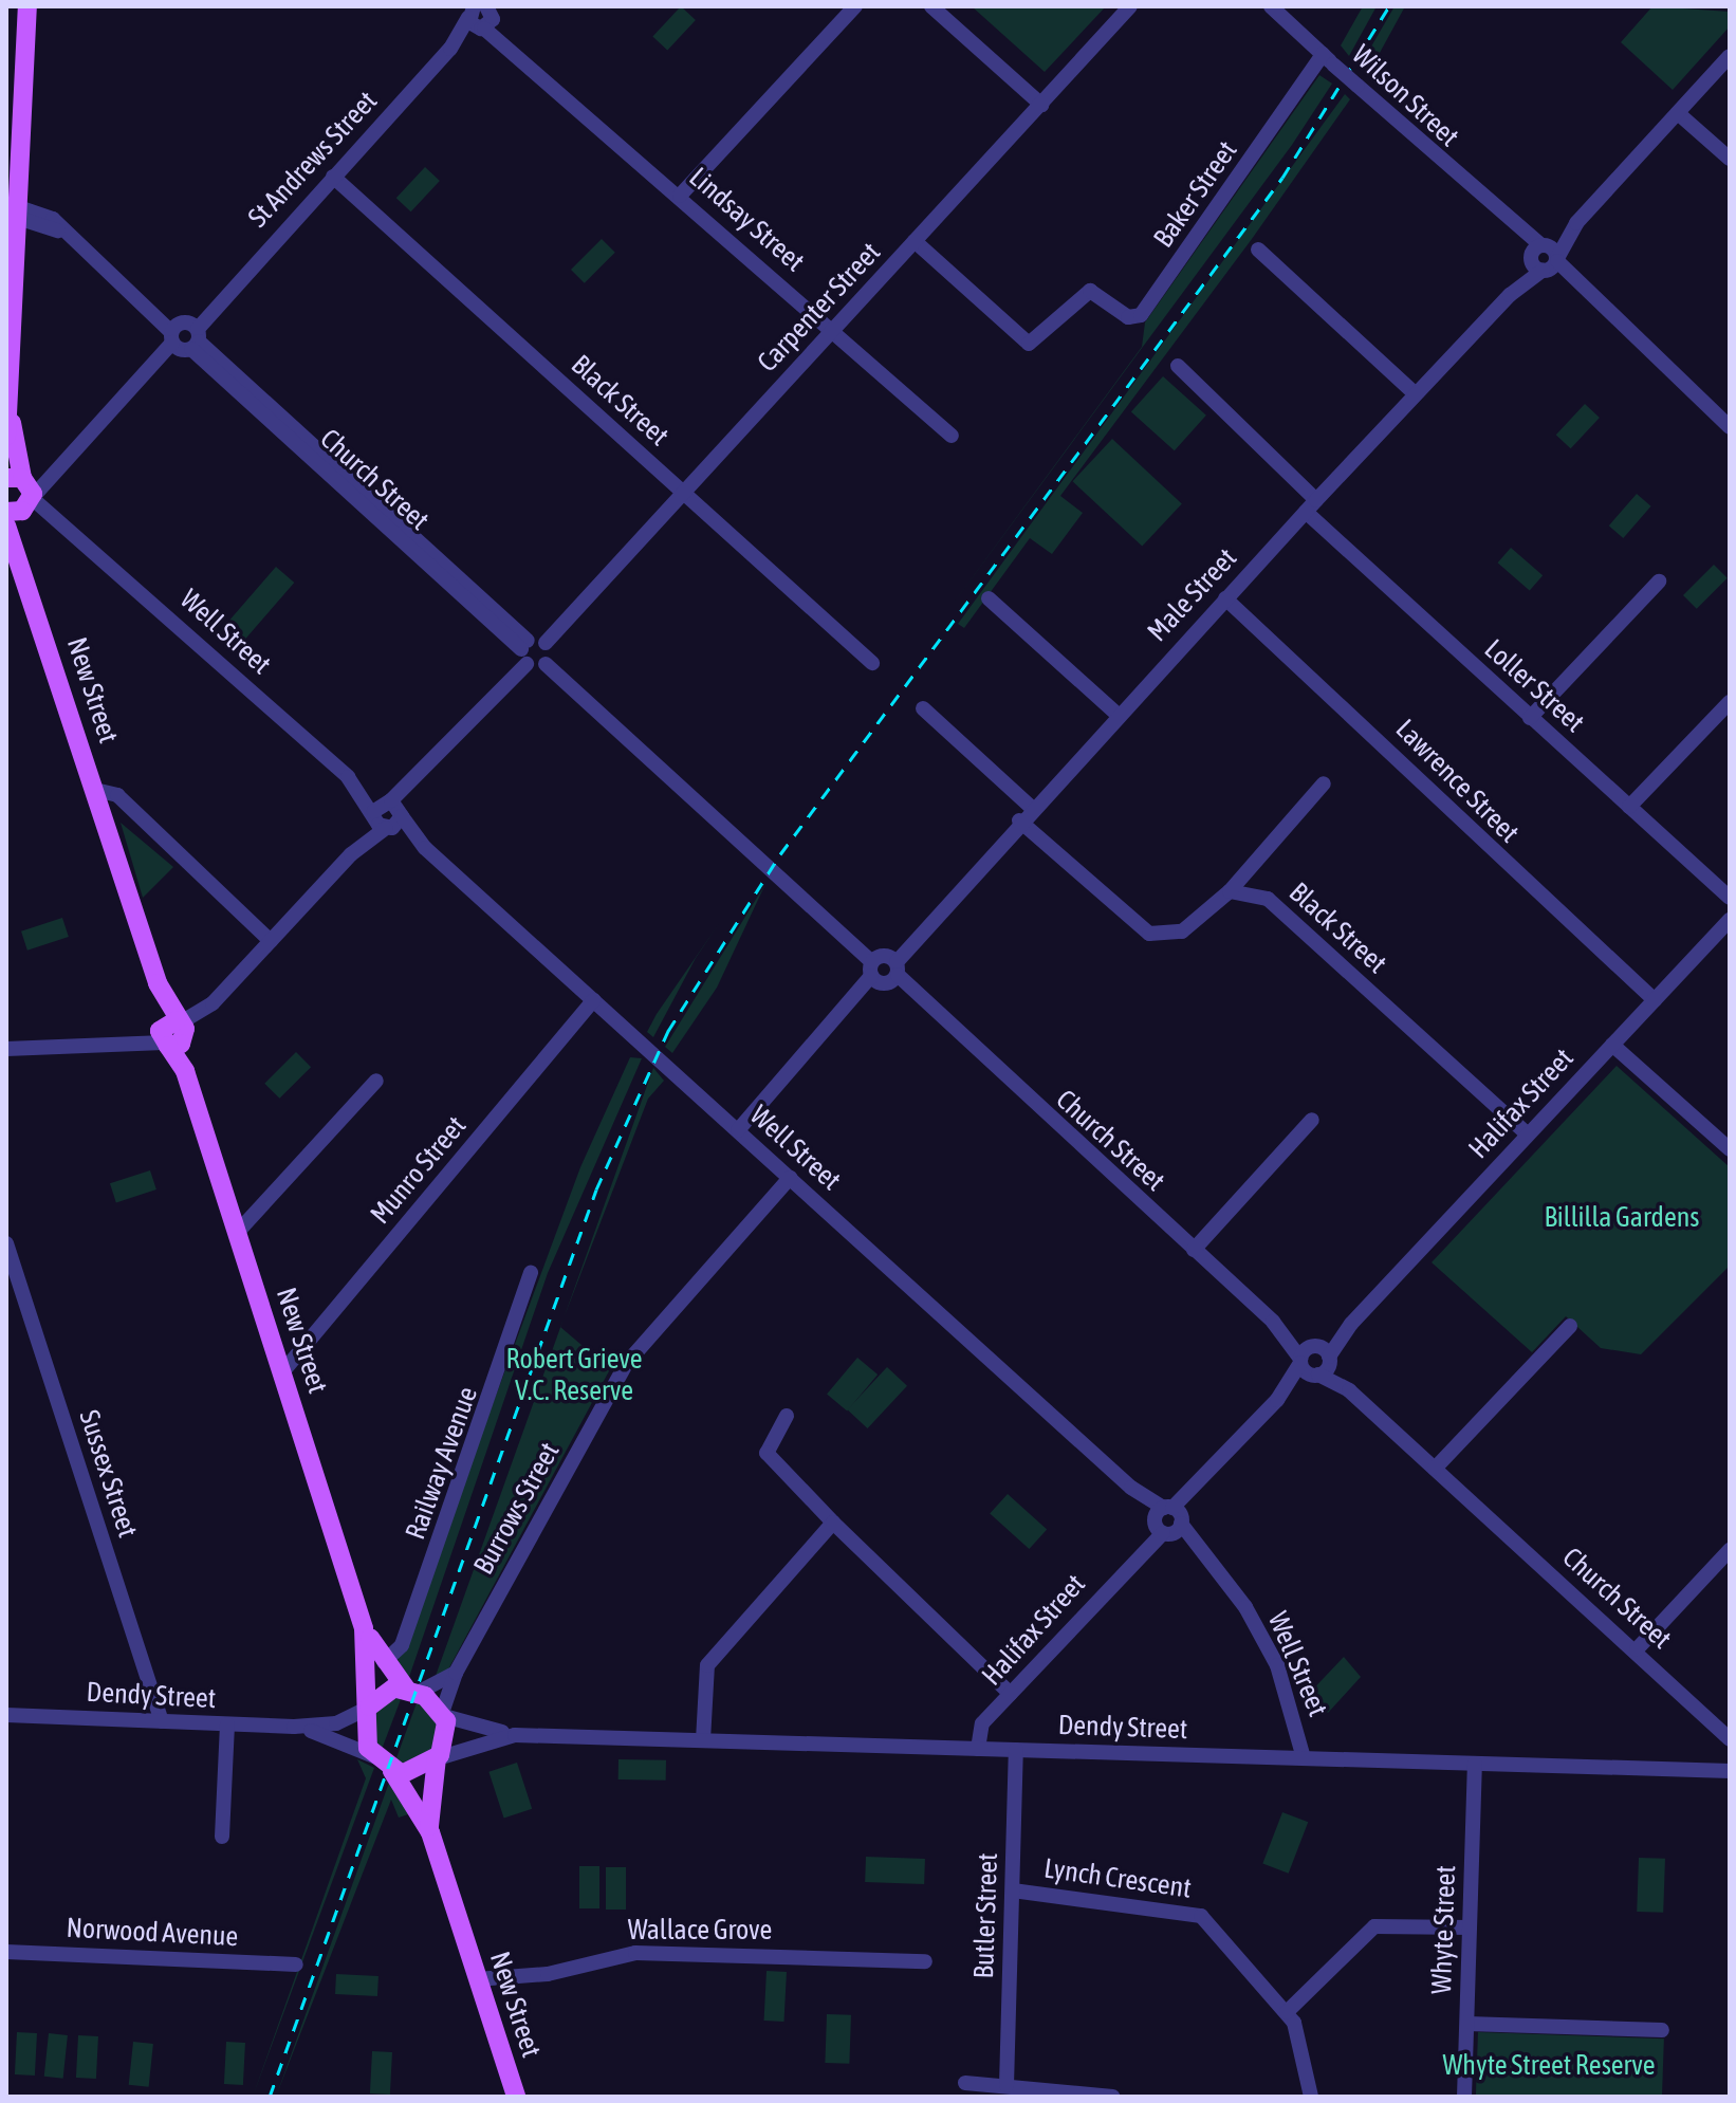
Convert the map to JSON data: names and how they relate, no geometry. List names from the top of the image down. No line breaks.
{"streets":{"main road":["New Street"],"street":["Wilson Street","St Andrews Street","Baker Street","Lindsay Street","Carpenter Street","Black Street","Church Street","Male Street","Well Street","Loller Street","Lawrence Street","Halifax Street","Munro Street","Railway Avenue","Sussex Street","Burrows Street","Dendy Street","Lynch Crescent","Butler Street","Whyte Street","Wallace Grove","Norwood Avenue"]},"crossings":[["Wilson Street","Baker Street"],["Wilson Street","Male Street"],["St Andrews Street","Lindsay Street"],["St Andrews Street","Black Street"],["St Andrews Street","Church Street"],["St Andrews Street","Well Street"],["St Andrews Street","New Street"],["Baker Street","Carpenter Street"],["Lindsay Street","Carpenter Street"],["Carpenter Street","Black Street"],["Black Street","Halifax Street"],["Church Street","Male Street"],["Church Street","New Street"],["Church Street","Halifax Street"],["Male Street","Well Street"],["Male Street","Loller Street"],["Male Street","Lawrence Street"],["Well Street","New Street"],["Well Street","Halifax Street"],["Well Street","Munro Street"],["Well Street","Burrows Street"],["Well Street","Dendy Street"],["New Street","Munro Street"],["New Street","Railway Avenue"],["New Street","Burrows Street"],["New Street","Dendy Street"],["New Street","Wallace Grove"],["Lawrence Street","Halifax Street"],["Halifax Street","Dendy Street"],["Sussex Street","Dendy Street"],["Burrows Street","Dendy Street"],["Dendy Street","Butler Street"],["Dendy Street","Whyte Street"],["Lynch Crescent","Butler Street"]],"parks":["Billilla Gardens","Robert Grieve V.C. Reserve","Whyte Street Reserve"]}
